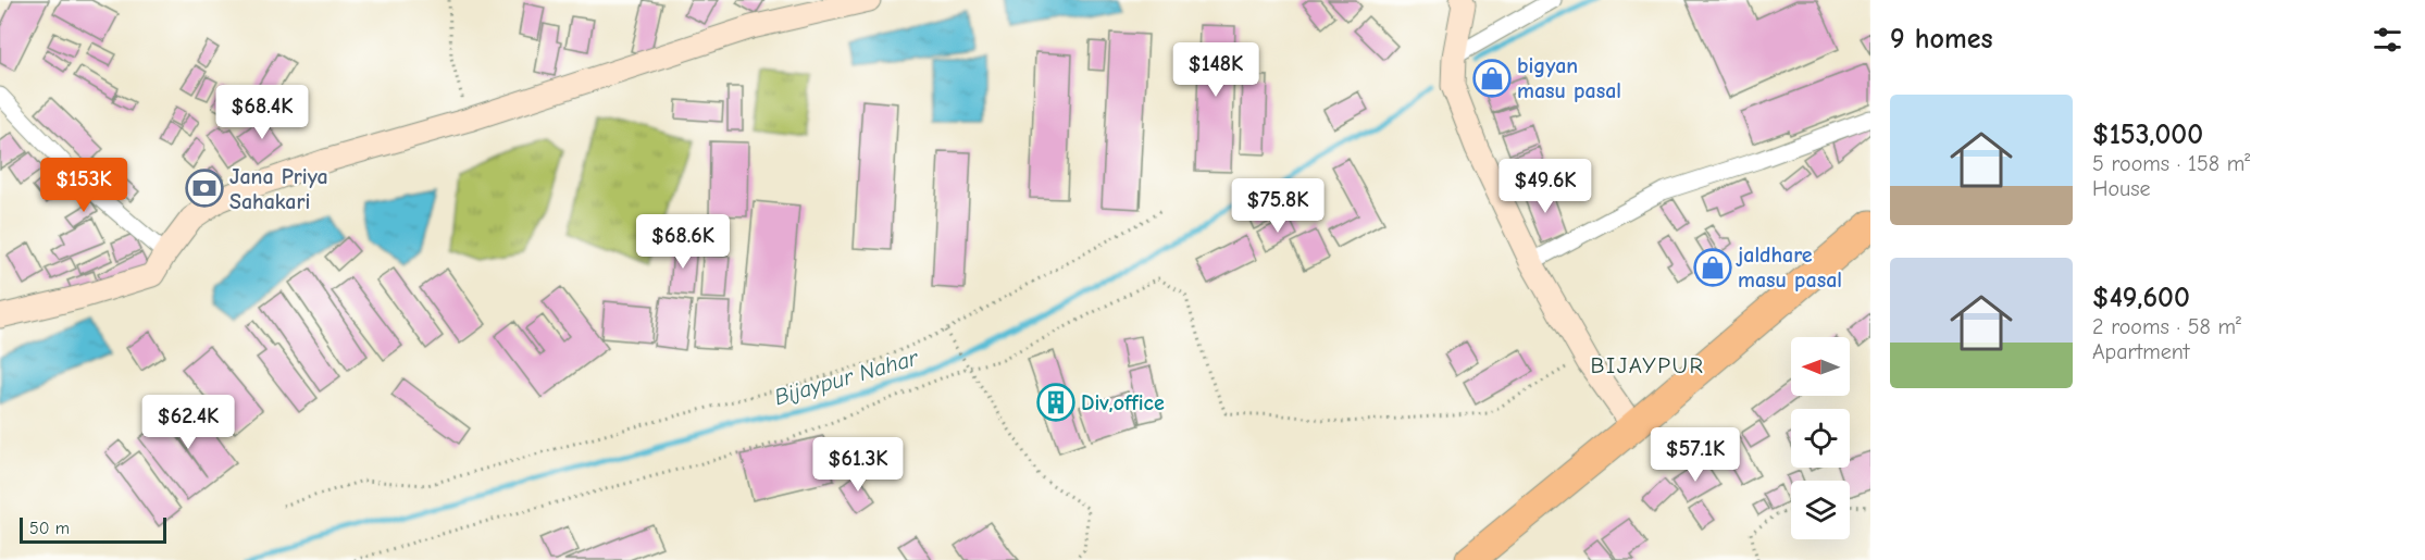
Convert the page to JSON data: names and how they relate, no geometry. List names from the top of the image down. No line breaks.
{"districts":["BIJAYPUR"],"water":["Bijaypur Nahar"],"places":{"shop":["bigyan masu pasal","jaldhare masu pasal"],"bank":["Jana Priya Sahakari"],"building":["Div,office"]},"scale_bar":"50 m","north":"left","page":{"heading":"9 homes","price":["$148K","$68.4K","$153K","$49.6K","$75.8K","$68.6K","$62.4K","$57.1K","$61.3K"],"list":[{"name":"$153,000","note":"5 rooms · 158 m² · House"},{"name":"$49,600","note":"2 rooms · 58 m² · Apartment"}],"scale":"50 m"}}
